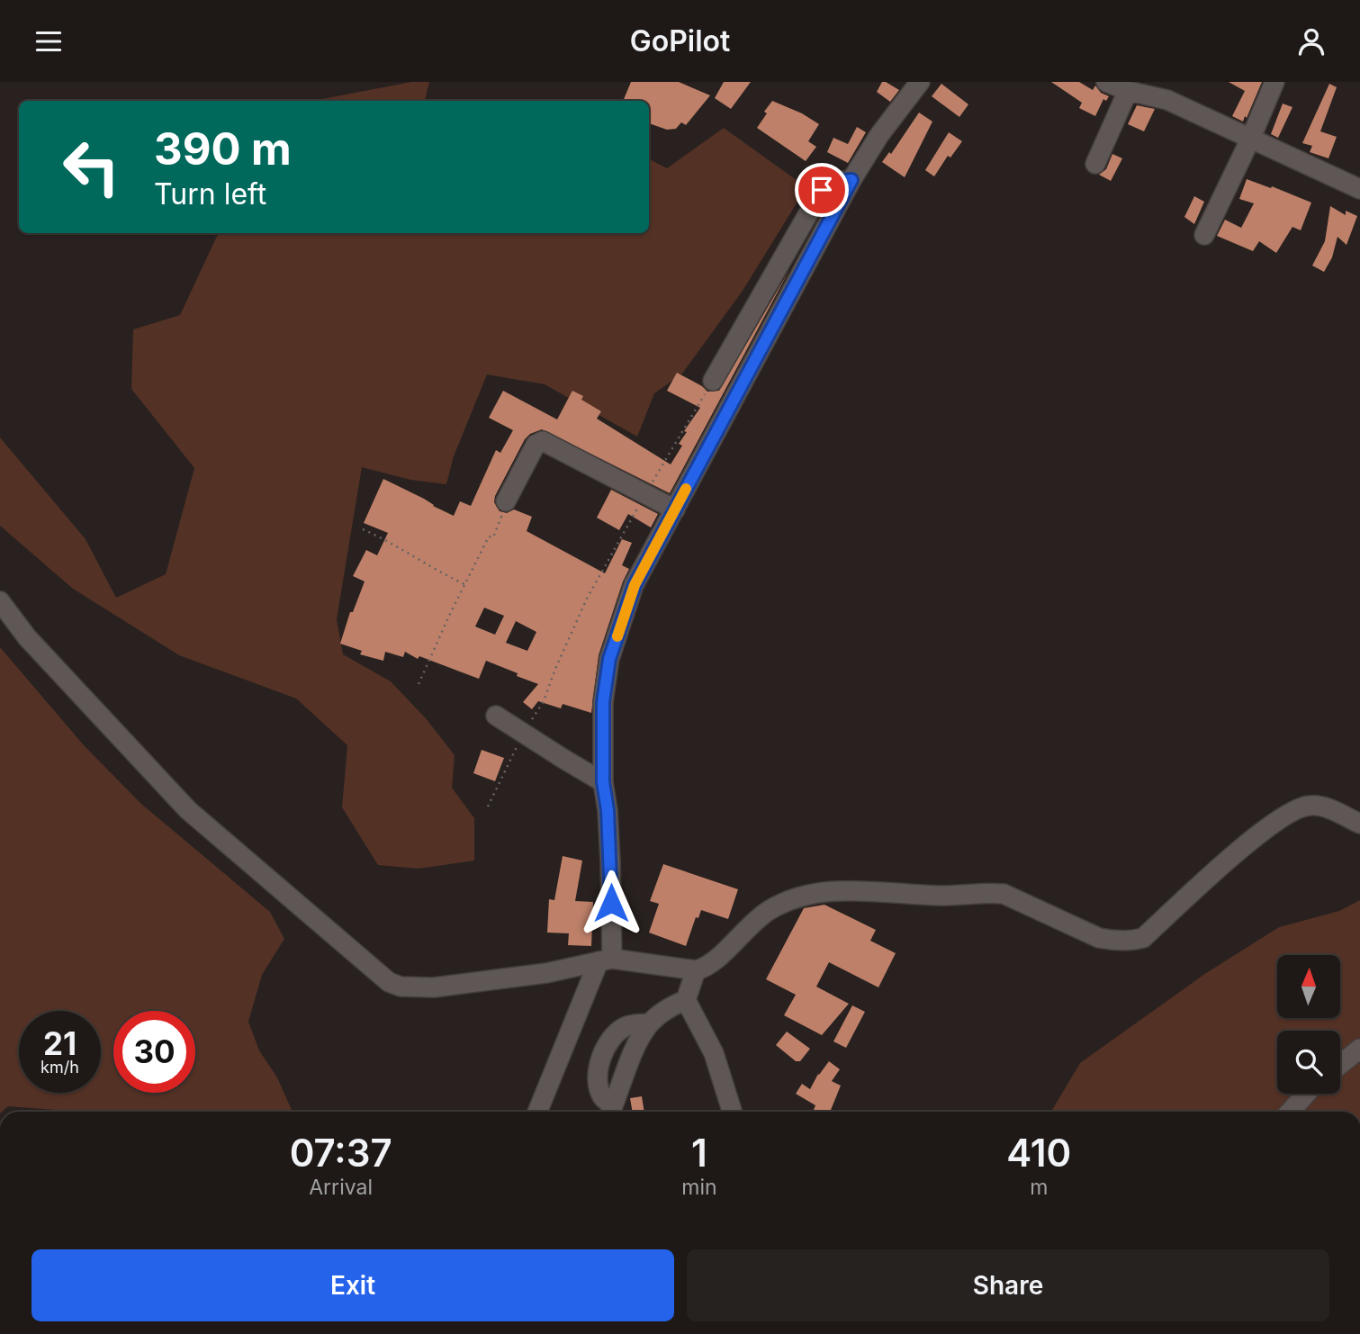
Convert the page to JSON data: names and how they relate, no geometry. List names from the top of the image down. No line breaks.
{"north":"top","page":{"header":"GoPilot","turn":["390 m","Turn left"],"speed":"21 km/h","limit":"30","eta":["07:37","Arrival","1","min","410","m"],"buttons":["Exit","Share"]}}
